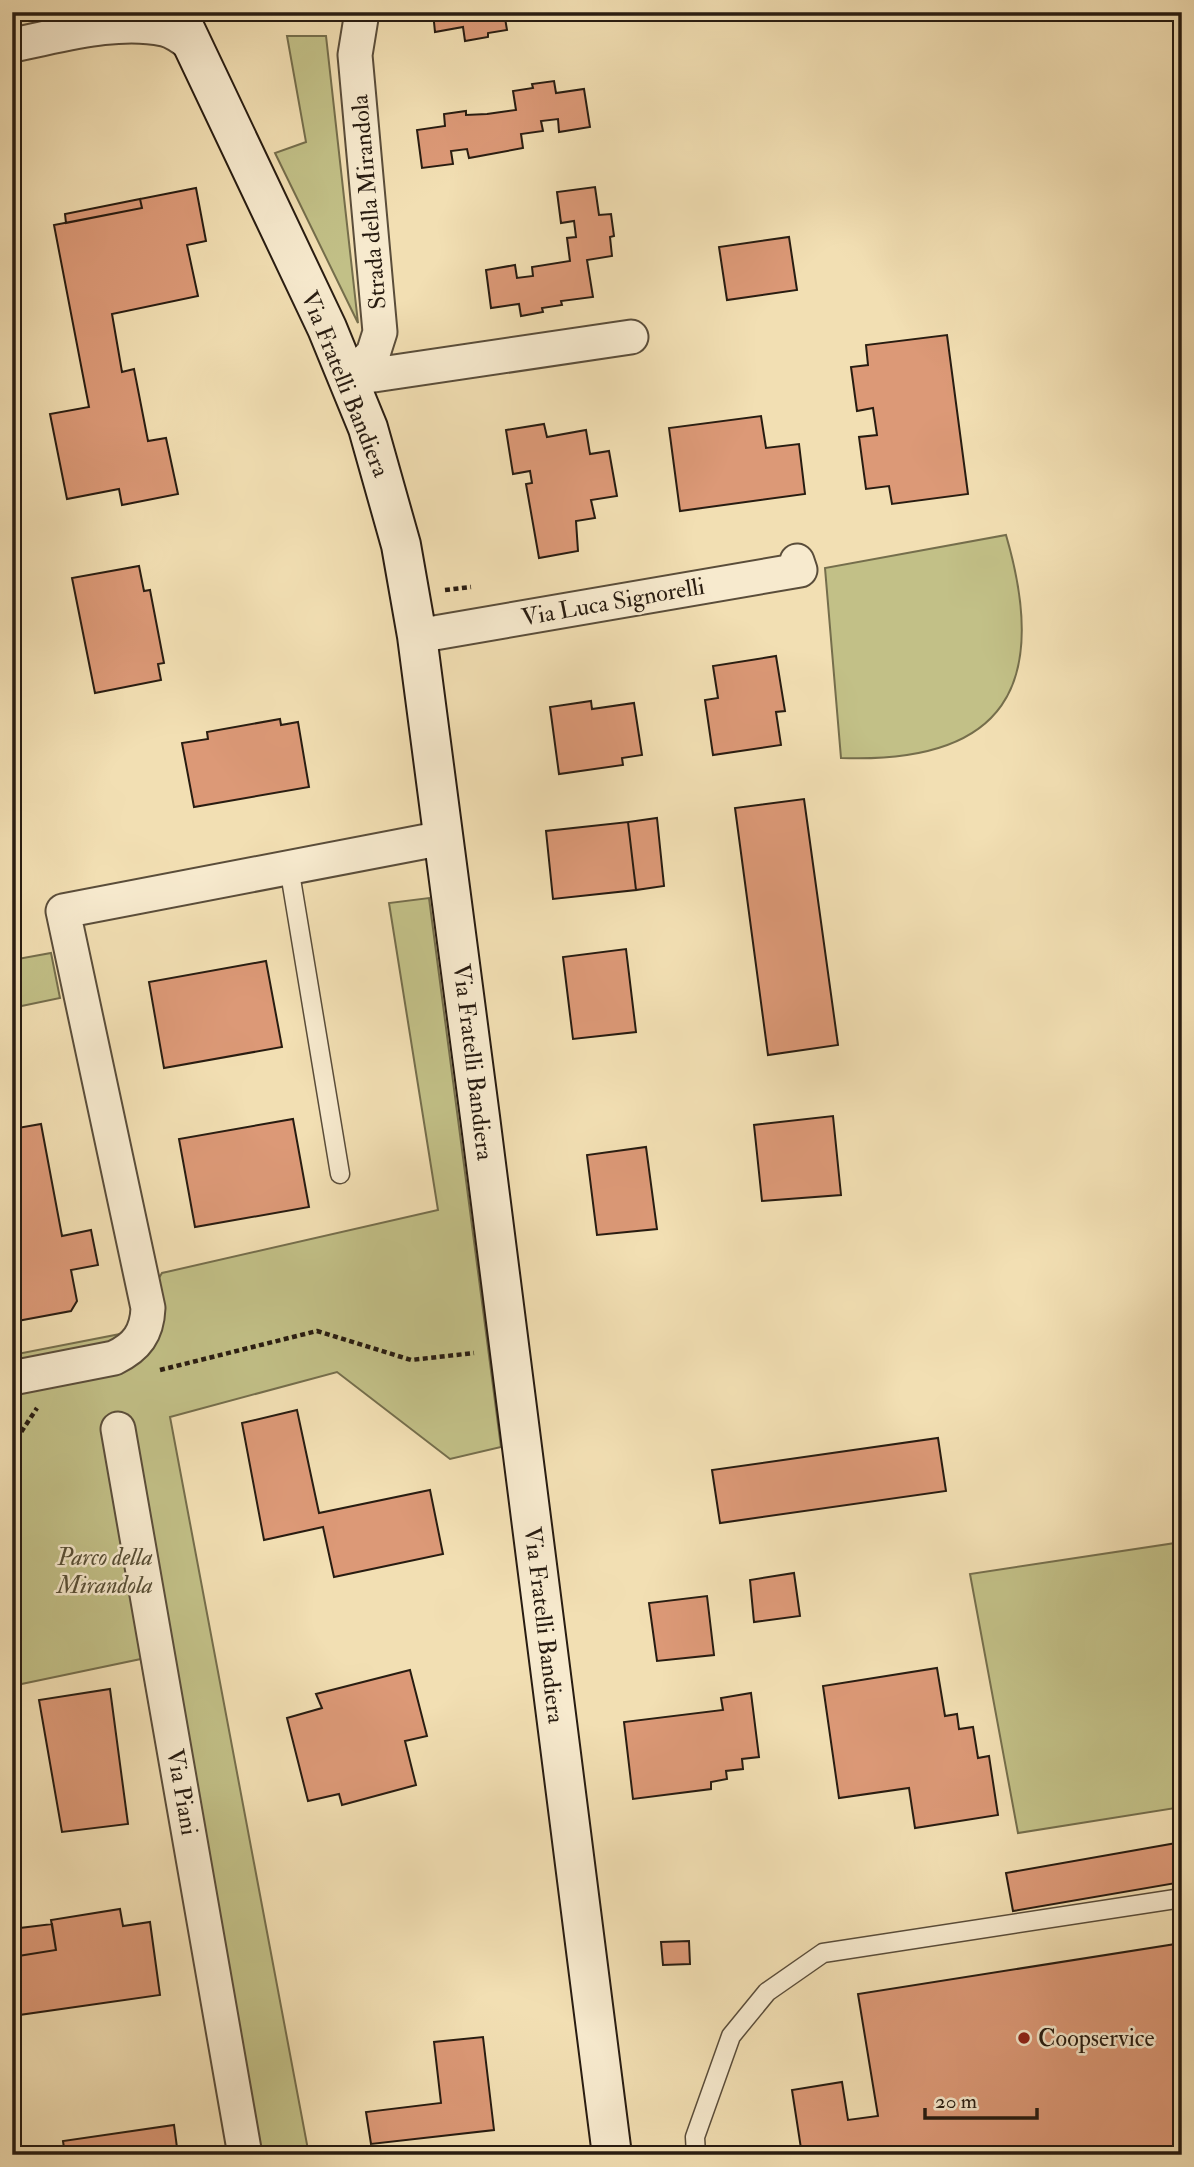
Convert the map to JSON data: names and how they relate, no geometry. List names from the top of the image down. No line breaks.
{"streets":{"street":["Strada della Mirandola","Via Fratelli Bandiera","Via Luca Signorelli","Via Piani"]},"crossings":[["Strada della Mirandola","Via Fratelli Bandiera"],["Via Fratelli Bandiera","Via Luca Signorelli"]],"parks":["Parco della Mirandola"],"places":["Coopservice"],"scale_bar":"20 m"}
